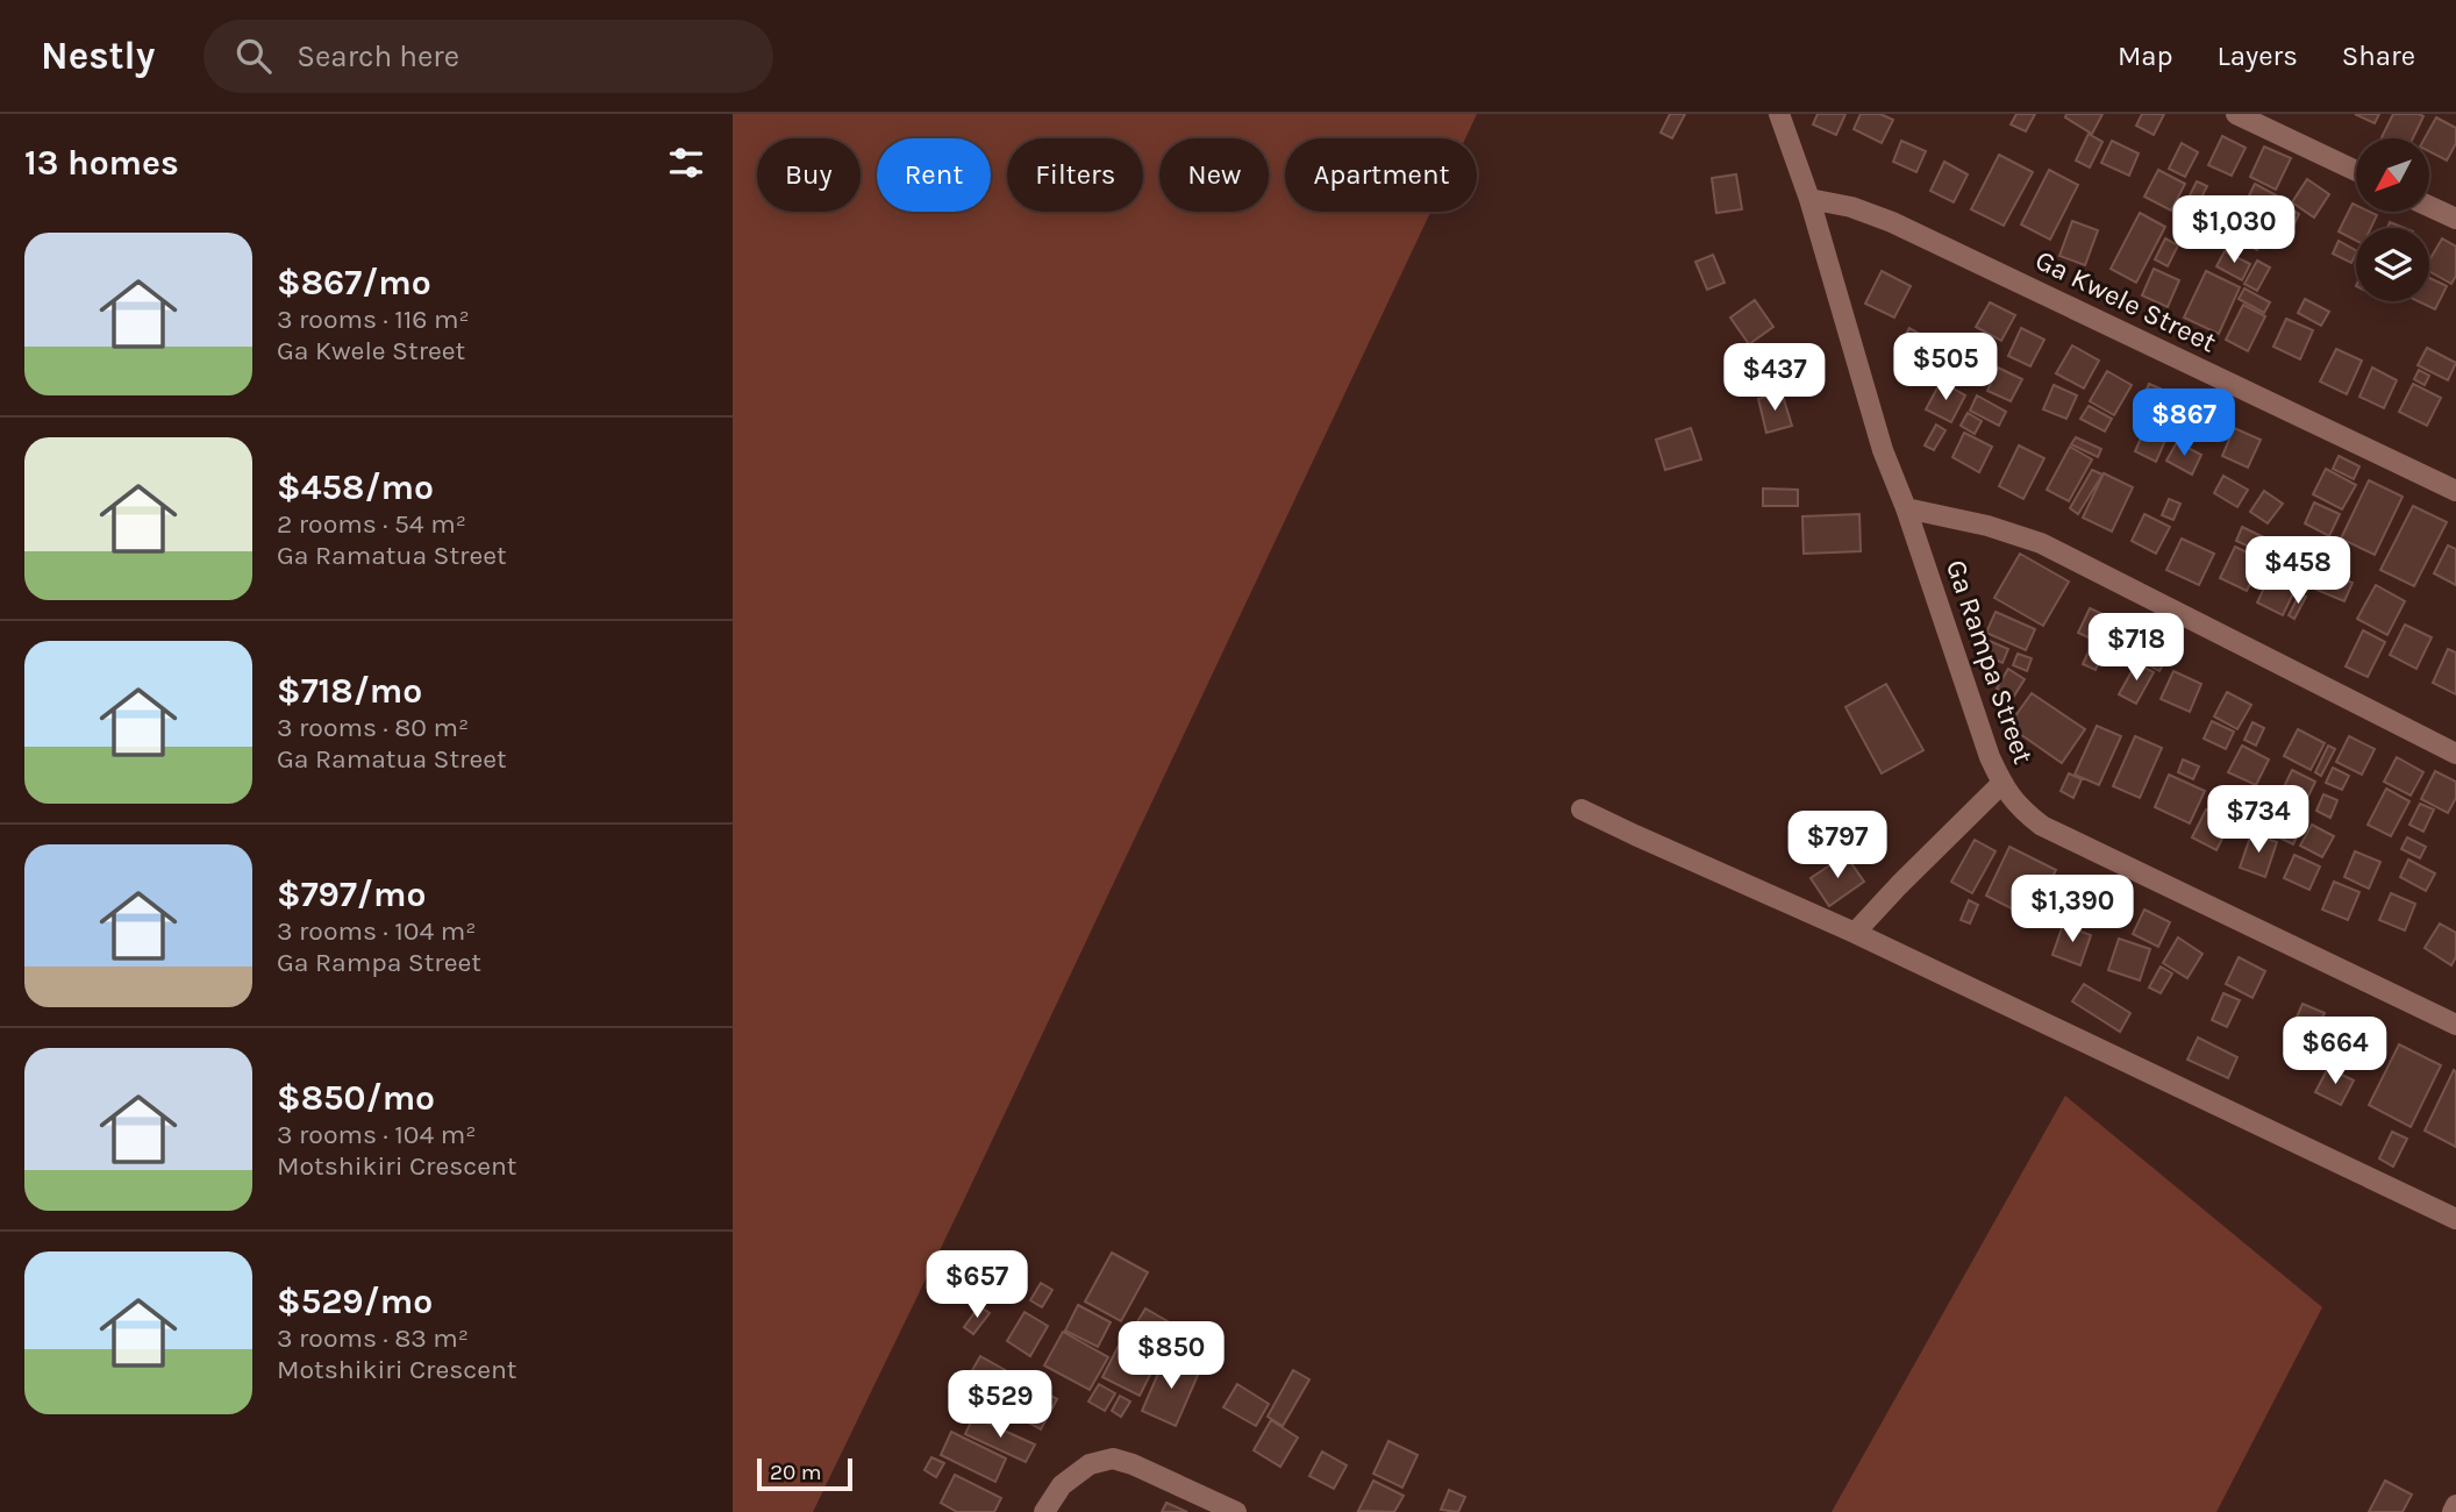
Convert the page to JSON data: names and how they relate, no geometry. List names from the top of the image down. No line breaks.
{"streets":{"street":["Ga Kwele Street","Ga Rampa Street"]},"crossings":[["Ga Kwele Street","Ga Rampa Street"]],"scale_bar":"20 m","north":"bottom left","page":{"header":"Nestly","search":"Search here","nav":["Map","Layers","Share"],"heading":"13 homes","chip":["Buy","Rent","Filters","New","Apartment"],"price":["$1,030","$505","$437","$867","$458","$718","$734","$797","$1,390","$664","$657","$850","$529"],"list":[{"name":"$867/mo","note":"3 rooms · 116 m² · Ga Kwele Street"},{"name":"$458/mo","note":"2 rooms · 54 m² · Ga Ramatua Street"},{"name":"$718/mo","note":"3 rooms · 80 m² · Ga Ramatua Street"},{"name":"$797/mo","note":"3 rooms · 104 m² · Ga Rampa Street"},{"name":"$850/mo","note":"3 rooms · 104 m² · Motshikiri Crescent"},{"name":"$529/mo","note":"3 rooms · 83 m² · Motshikiri Crescent"}],"scale":"20 m"}}
